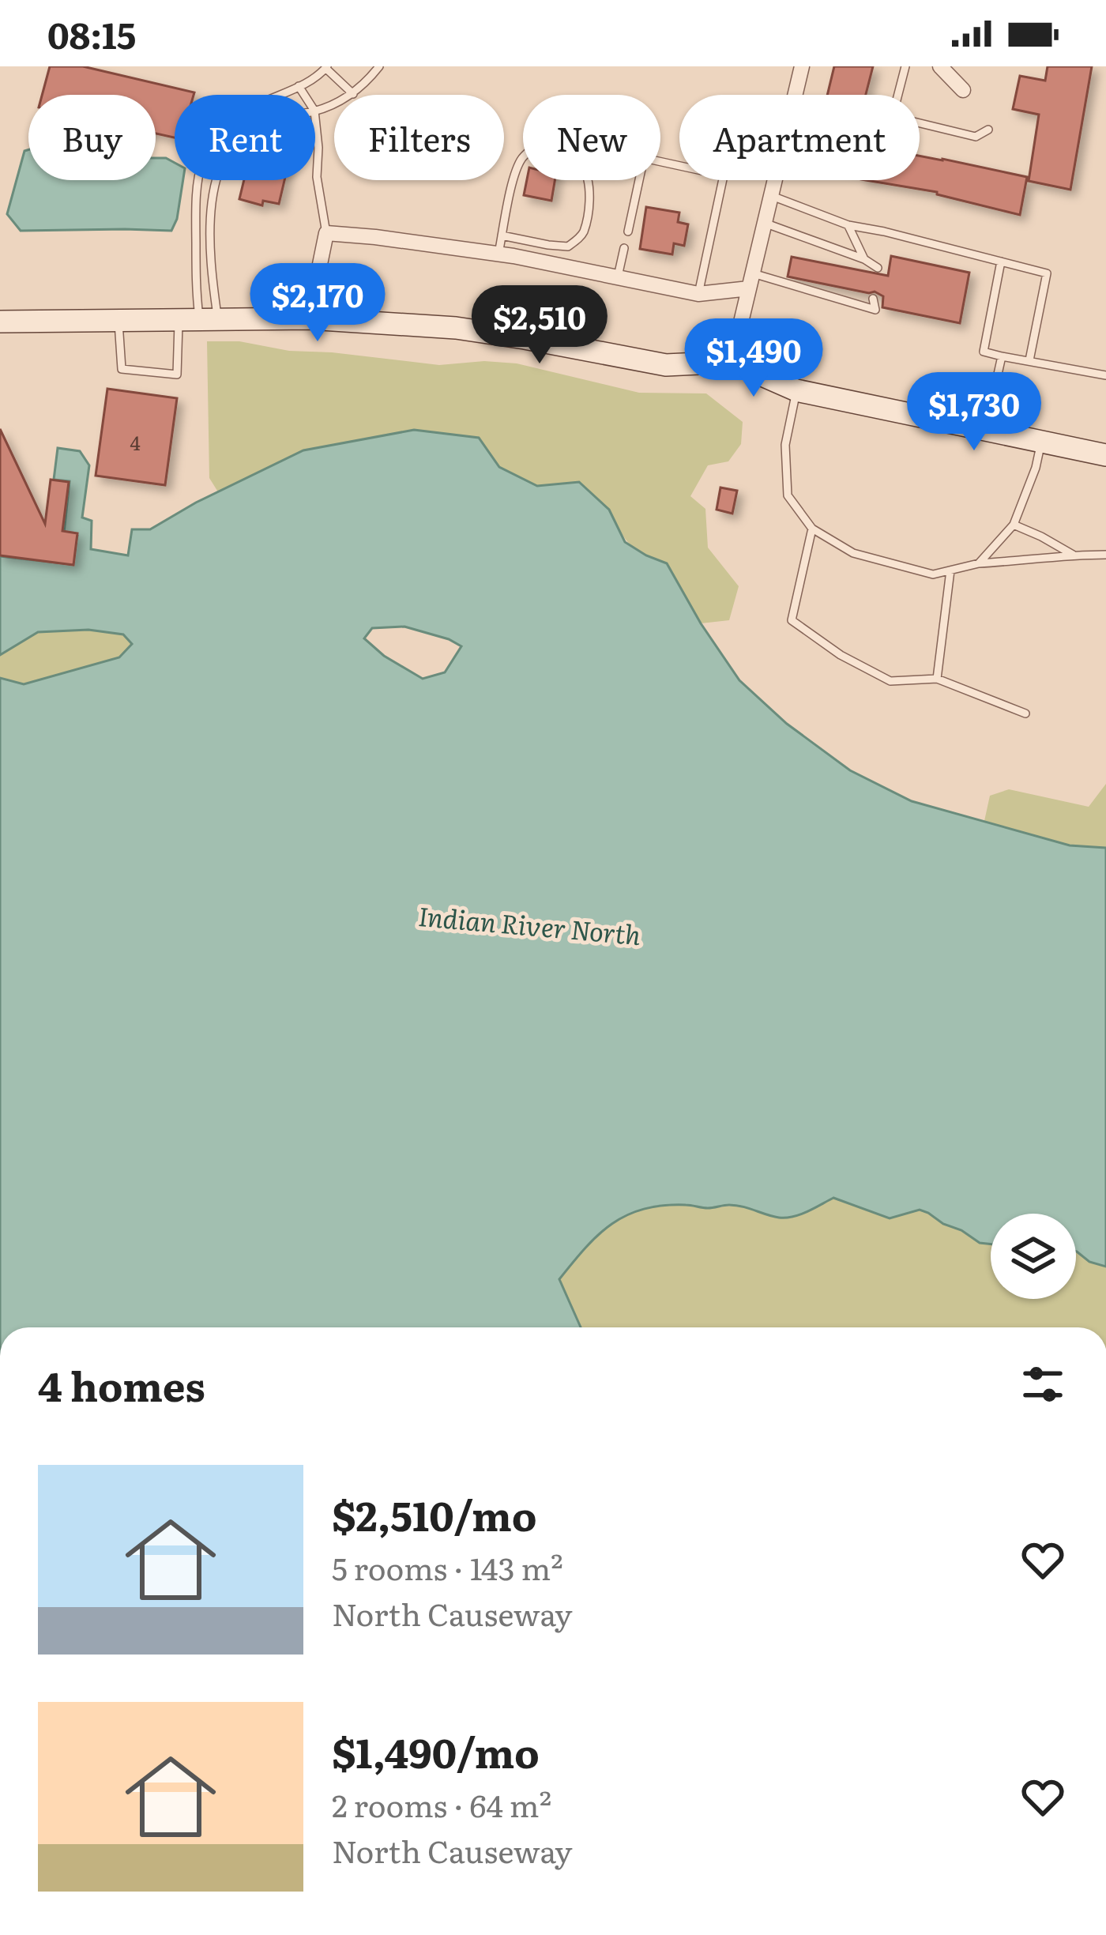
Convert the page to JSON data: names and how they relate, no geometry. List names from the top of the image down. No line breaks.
{"water":["Indian River North"],"house_numbers":["4"],"page":{"status":"08:15","chip":["Buy","Rent","Filters","New","Apartment"],"price":["$2,170","$2,510","$1,490","$1,730"],"heading":"4 homes","list":[{"name":"$2,510/mo","note":"5 rooms · 143 m² · North Causeway"},{"name":"$1,490/mo","note":"2 rooms · 64 m² · North Causeway"}]}}
